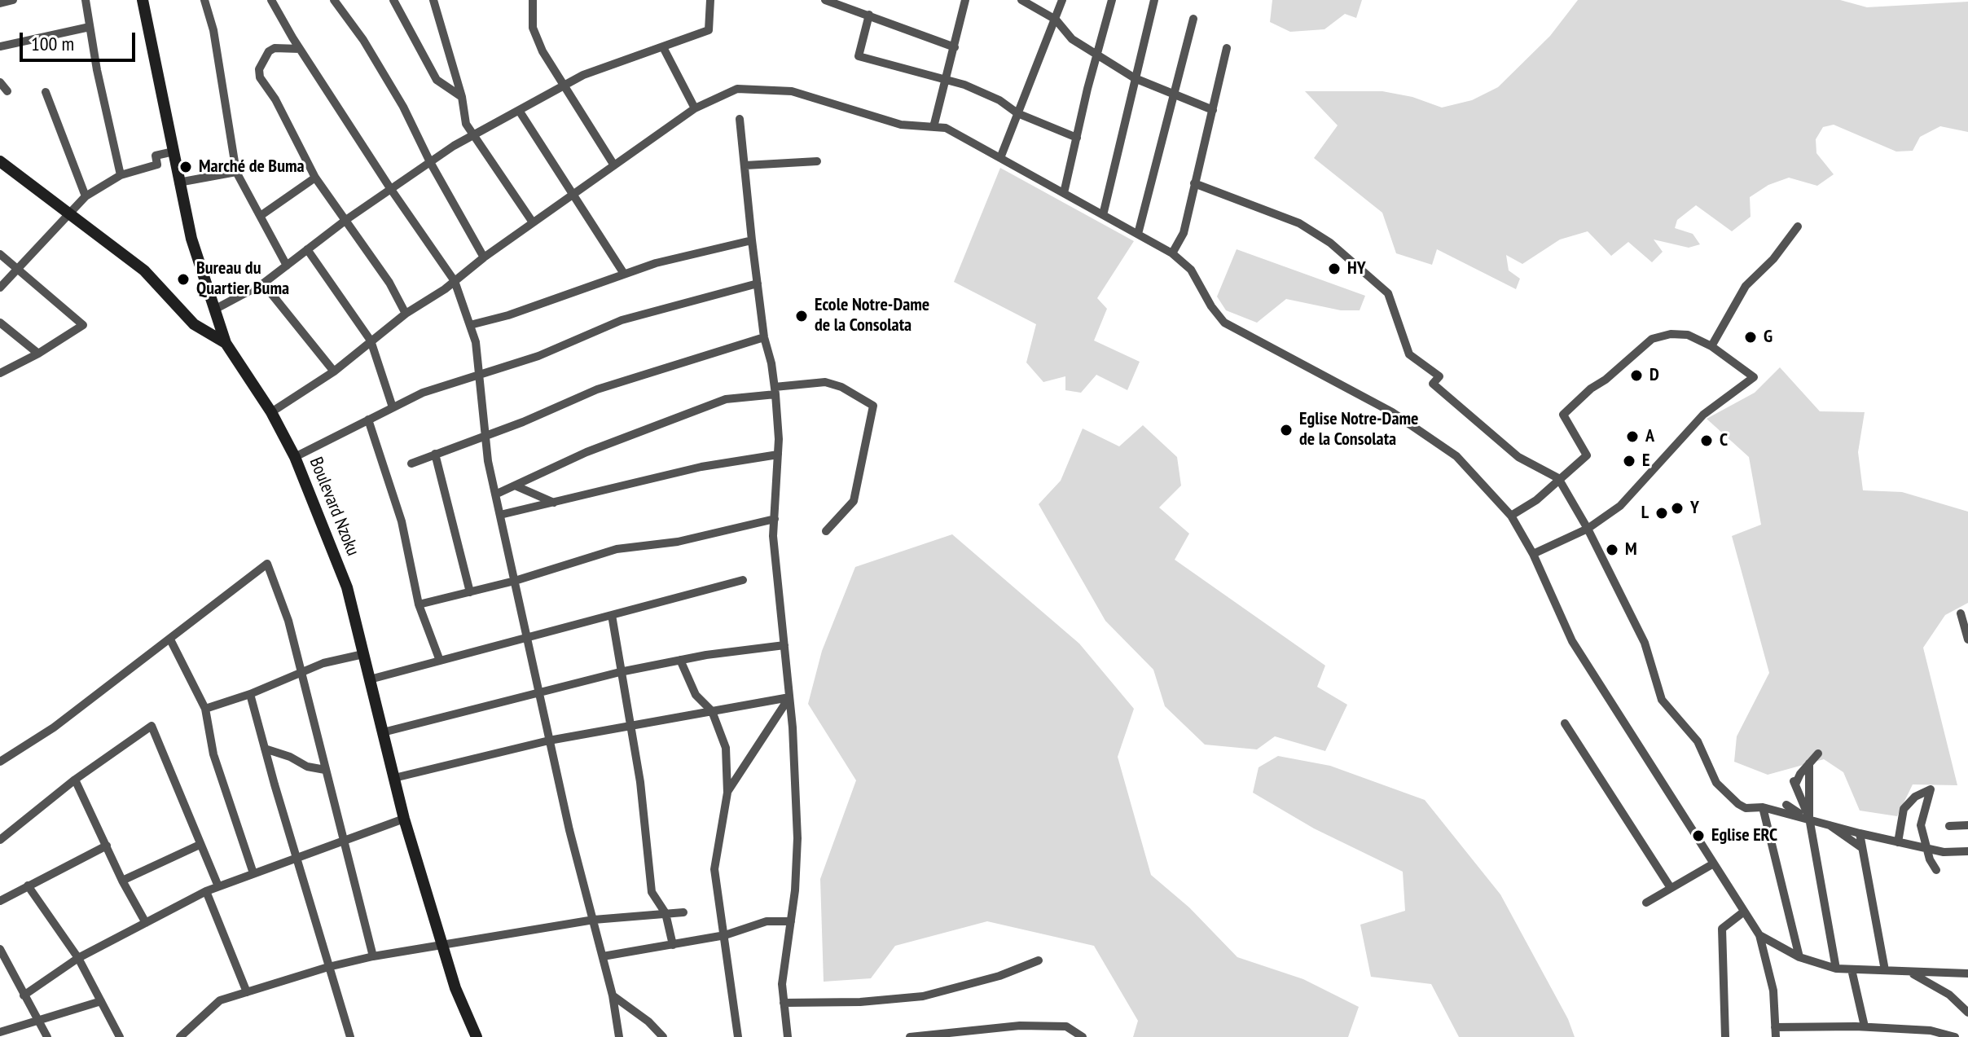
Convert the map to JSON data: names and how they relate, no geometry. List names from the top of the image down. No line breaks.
{"streets":{"street":["Boulevard Nzoku"]},"places":["Marché de Buma","HY","Bureau du Quartier Buma","Ecole Notre-Dame de la Consolata","G","D","Eglise Notre-Dame de la Consolata","A","C","E","Y","L","M","Eglise ERC"],"scale_bar":"100 m"}
